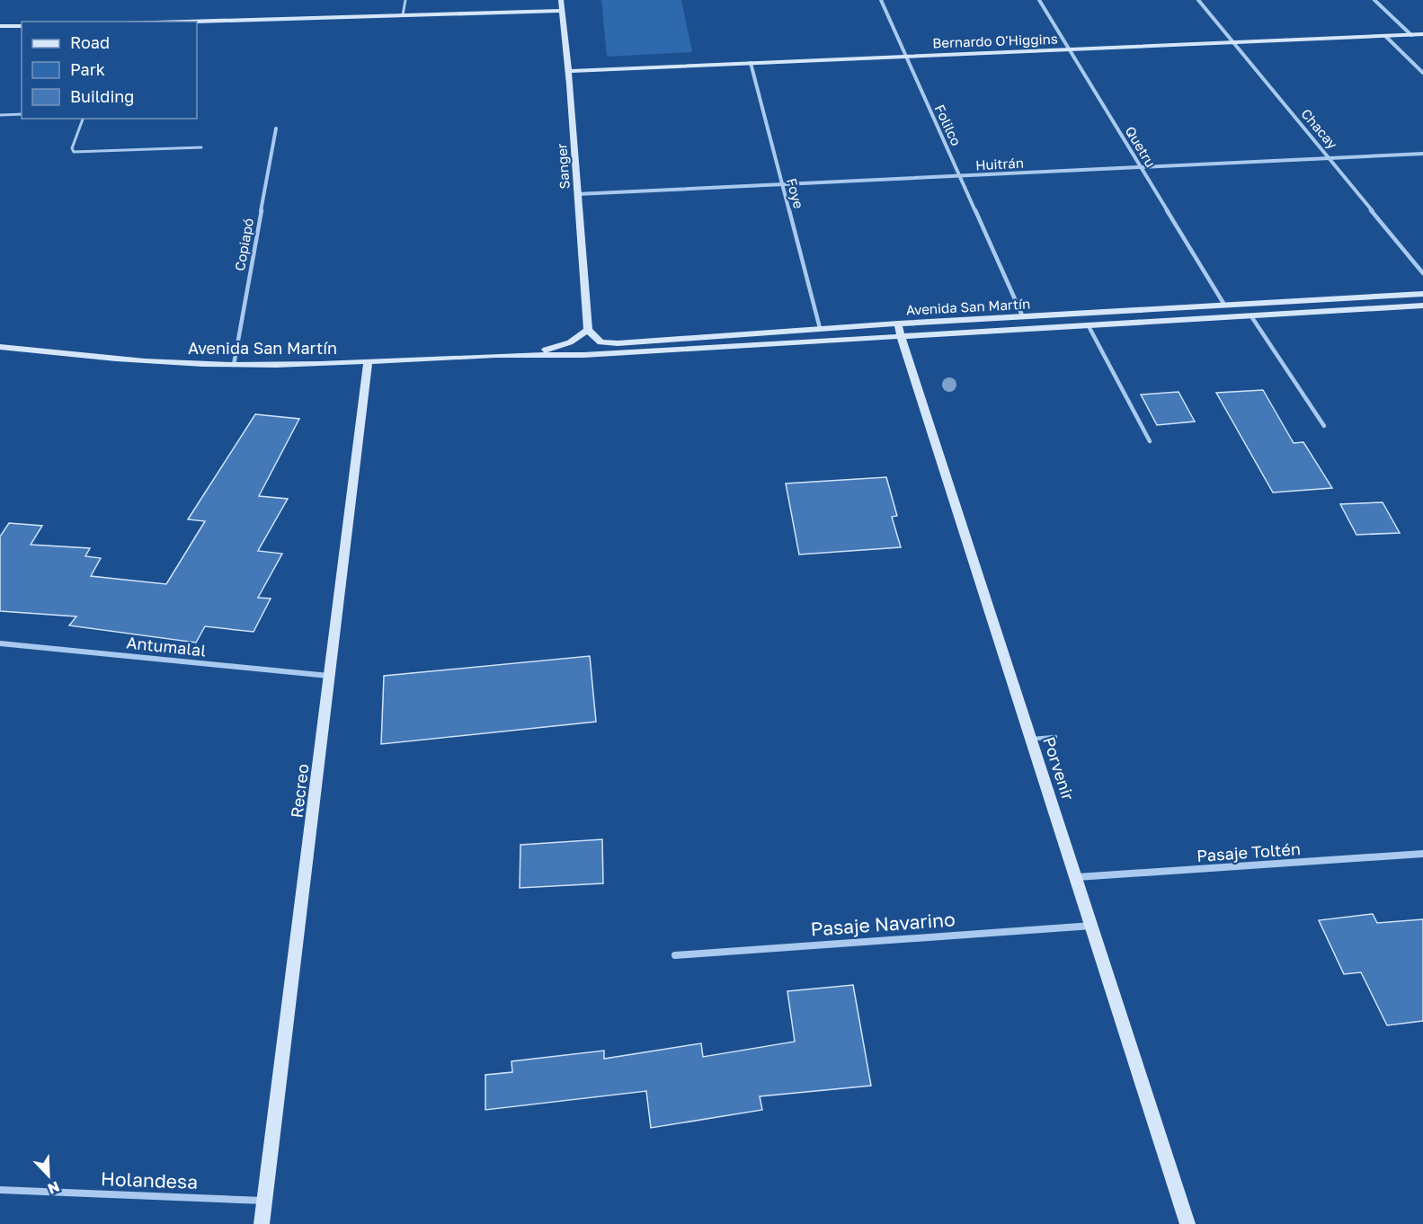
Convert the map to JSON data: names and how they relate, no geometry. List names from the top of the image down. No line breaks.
{"streets":{"main road":["Bernardo O'Higgins","Sanger","Avenida San Martín","Porvenir","Recreo"],"street":["Folilco","Chacay","Quetru","Huitrán","Foye","Copiapó","Antumalal","Pasaje Toltén","Pasaje Navarino","Holandesa"]},"crossings":[["Bernardo O'Higgins","Folilco"],["Bernardo O'Higgins","Chacay"],["Bernardo O'Higgins","Quetru"],["Bernardo O'Higgins","Sanger"],["Bernardo O'Higgins","Foye"],["Folilco","Huitrán"],["Folilco","Avenida San Martín"],["Chacay","Huitrán"],["Quetru","Huitrán"],["Quetru","Avenida San Martín"],["Huitrán","Sanger"],["Huitrán","Foye"],["Sanger","Avenida San Martín"],["Foye","Avenida San Martín"],["Copiapó","Avenida San Martín"],["Avenida San Martín","Porvenir"],["Avenida San Martín","Recreo"],["Antumalal","Recreo"],["Porvenir","Pasaje Toltén"],["Porvenir","Pasaje Navarino"],["Recreo","Holandesa"]],"legend":["Road","Park","Building"],"north":"bottom right"}
